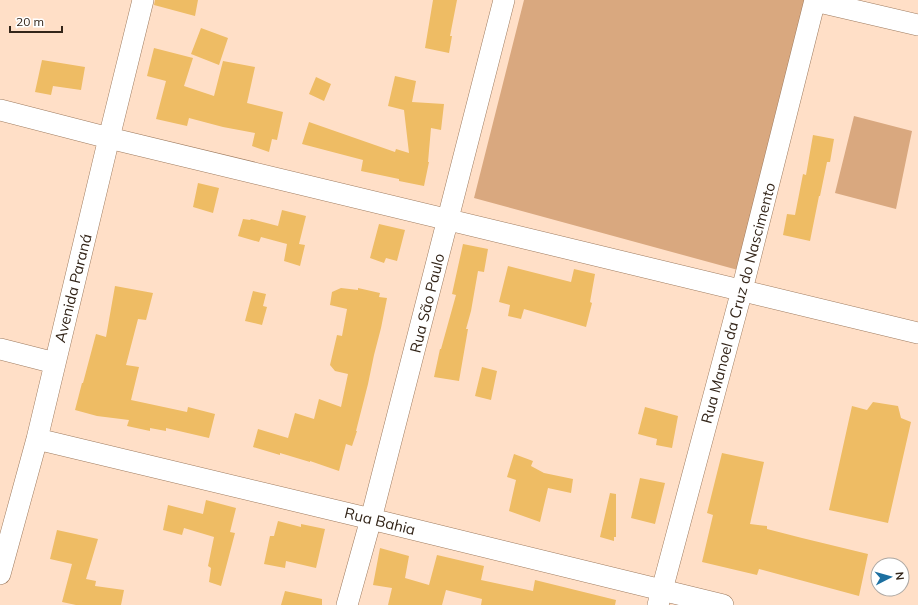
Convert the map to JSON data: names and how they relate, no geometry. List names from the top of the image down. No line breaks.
{"streets":{"street":["Avenida Paraná","Rua São Paulo","Rua Manoel da Cruz do Nascimento","Rua Bahia"]},"crossings":[["Avenida Paraná","Rua Bahia"],["Rua São Paulo","Rua Bahia"],["Rua Manoel da Cruz do Nascimento","Rua Bahia"]],"scale_bar":"20 m","north":"right"}
